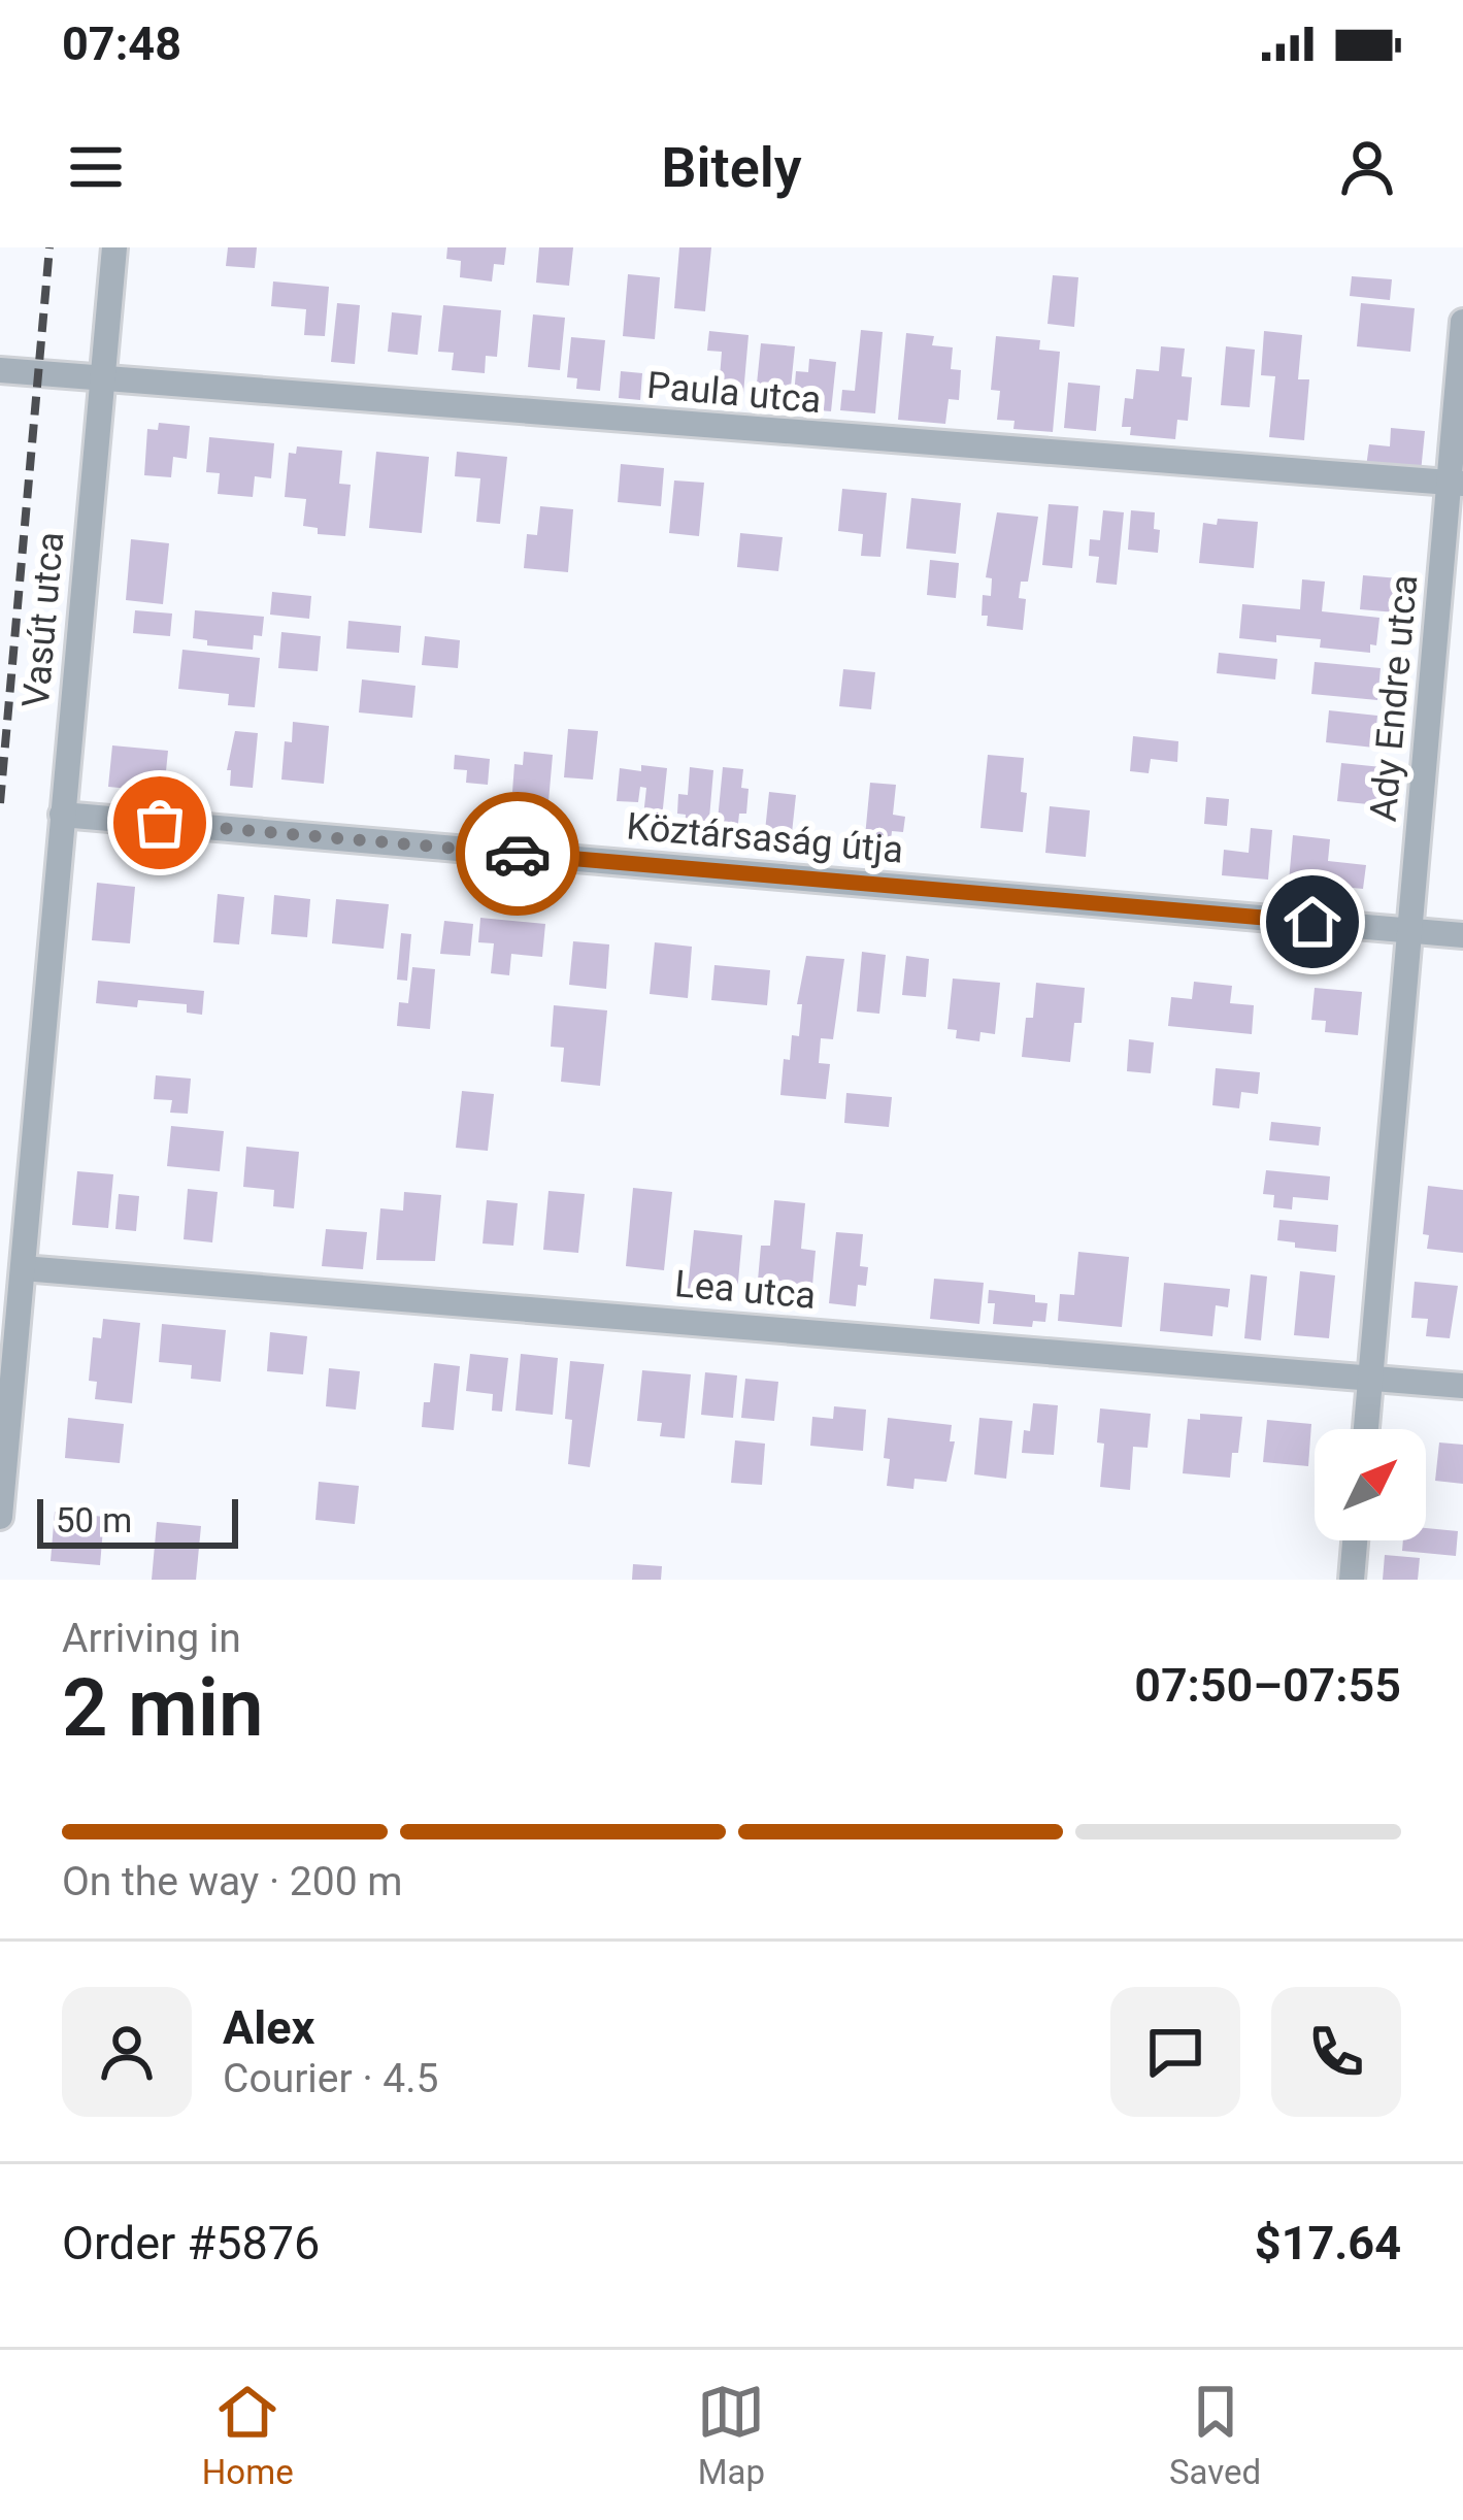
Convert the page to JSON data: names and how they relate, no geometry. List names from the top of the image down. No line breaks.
{"streets":{"street":["Paula utca","Vasút utca","Ady Endre utca","Köztársaság útja","Lea utca"]},"crossings":[["Paula utca","Vasút utca"],["Paula utca","Ady Endre utca"],["Vasút utca","Köztársaság útja"],["Vasút utca","Lea utca"],["Ady Endre utca","Köztársaság útja"],["Ady Endre utca","Lea utca"]],"scale_bar":"50 m","north":"top right","page":{"status":"07:48","header":"Bitely","scale":"50 m","heading":["2 min","Arriving in","07:50–07:55"],"panel":["Alex","Courier · 4.5","Order #5876","$17.64"],"bar":"On the way · 200 m","tabs":["Home","Map","Saved"]}}
